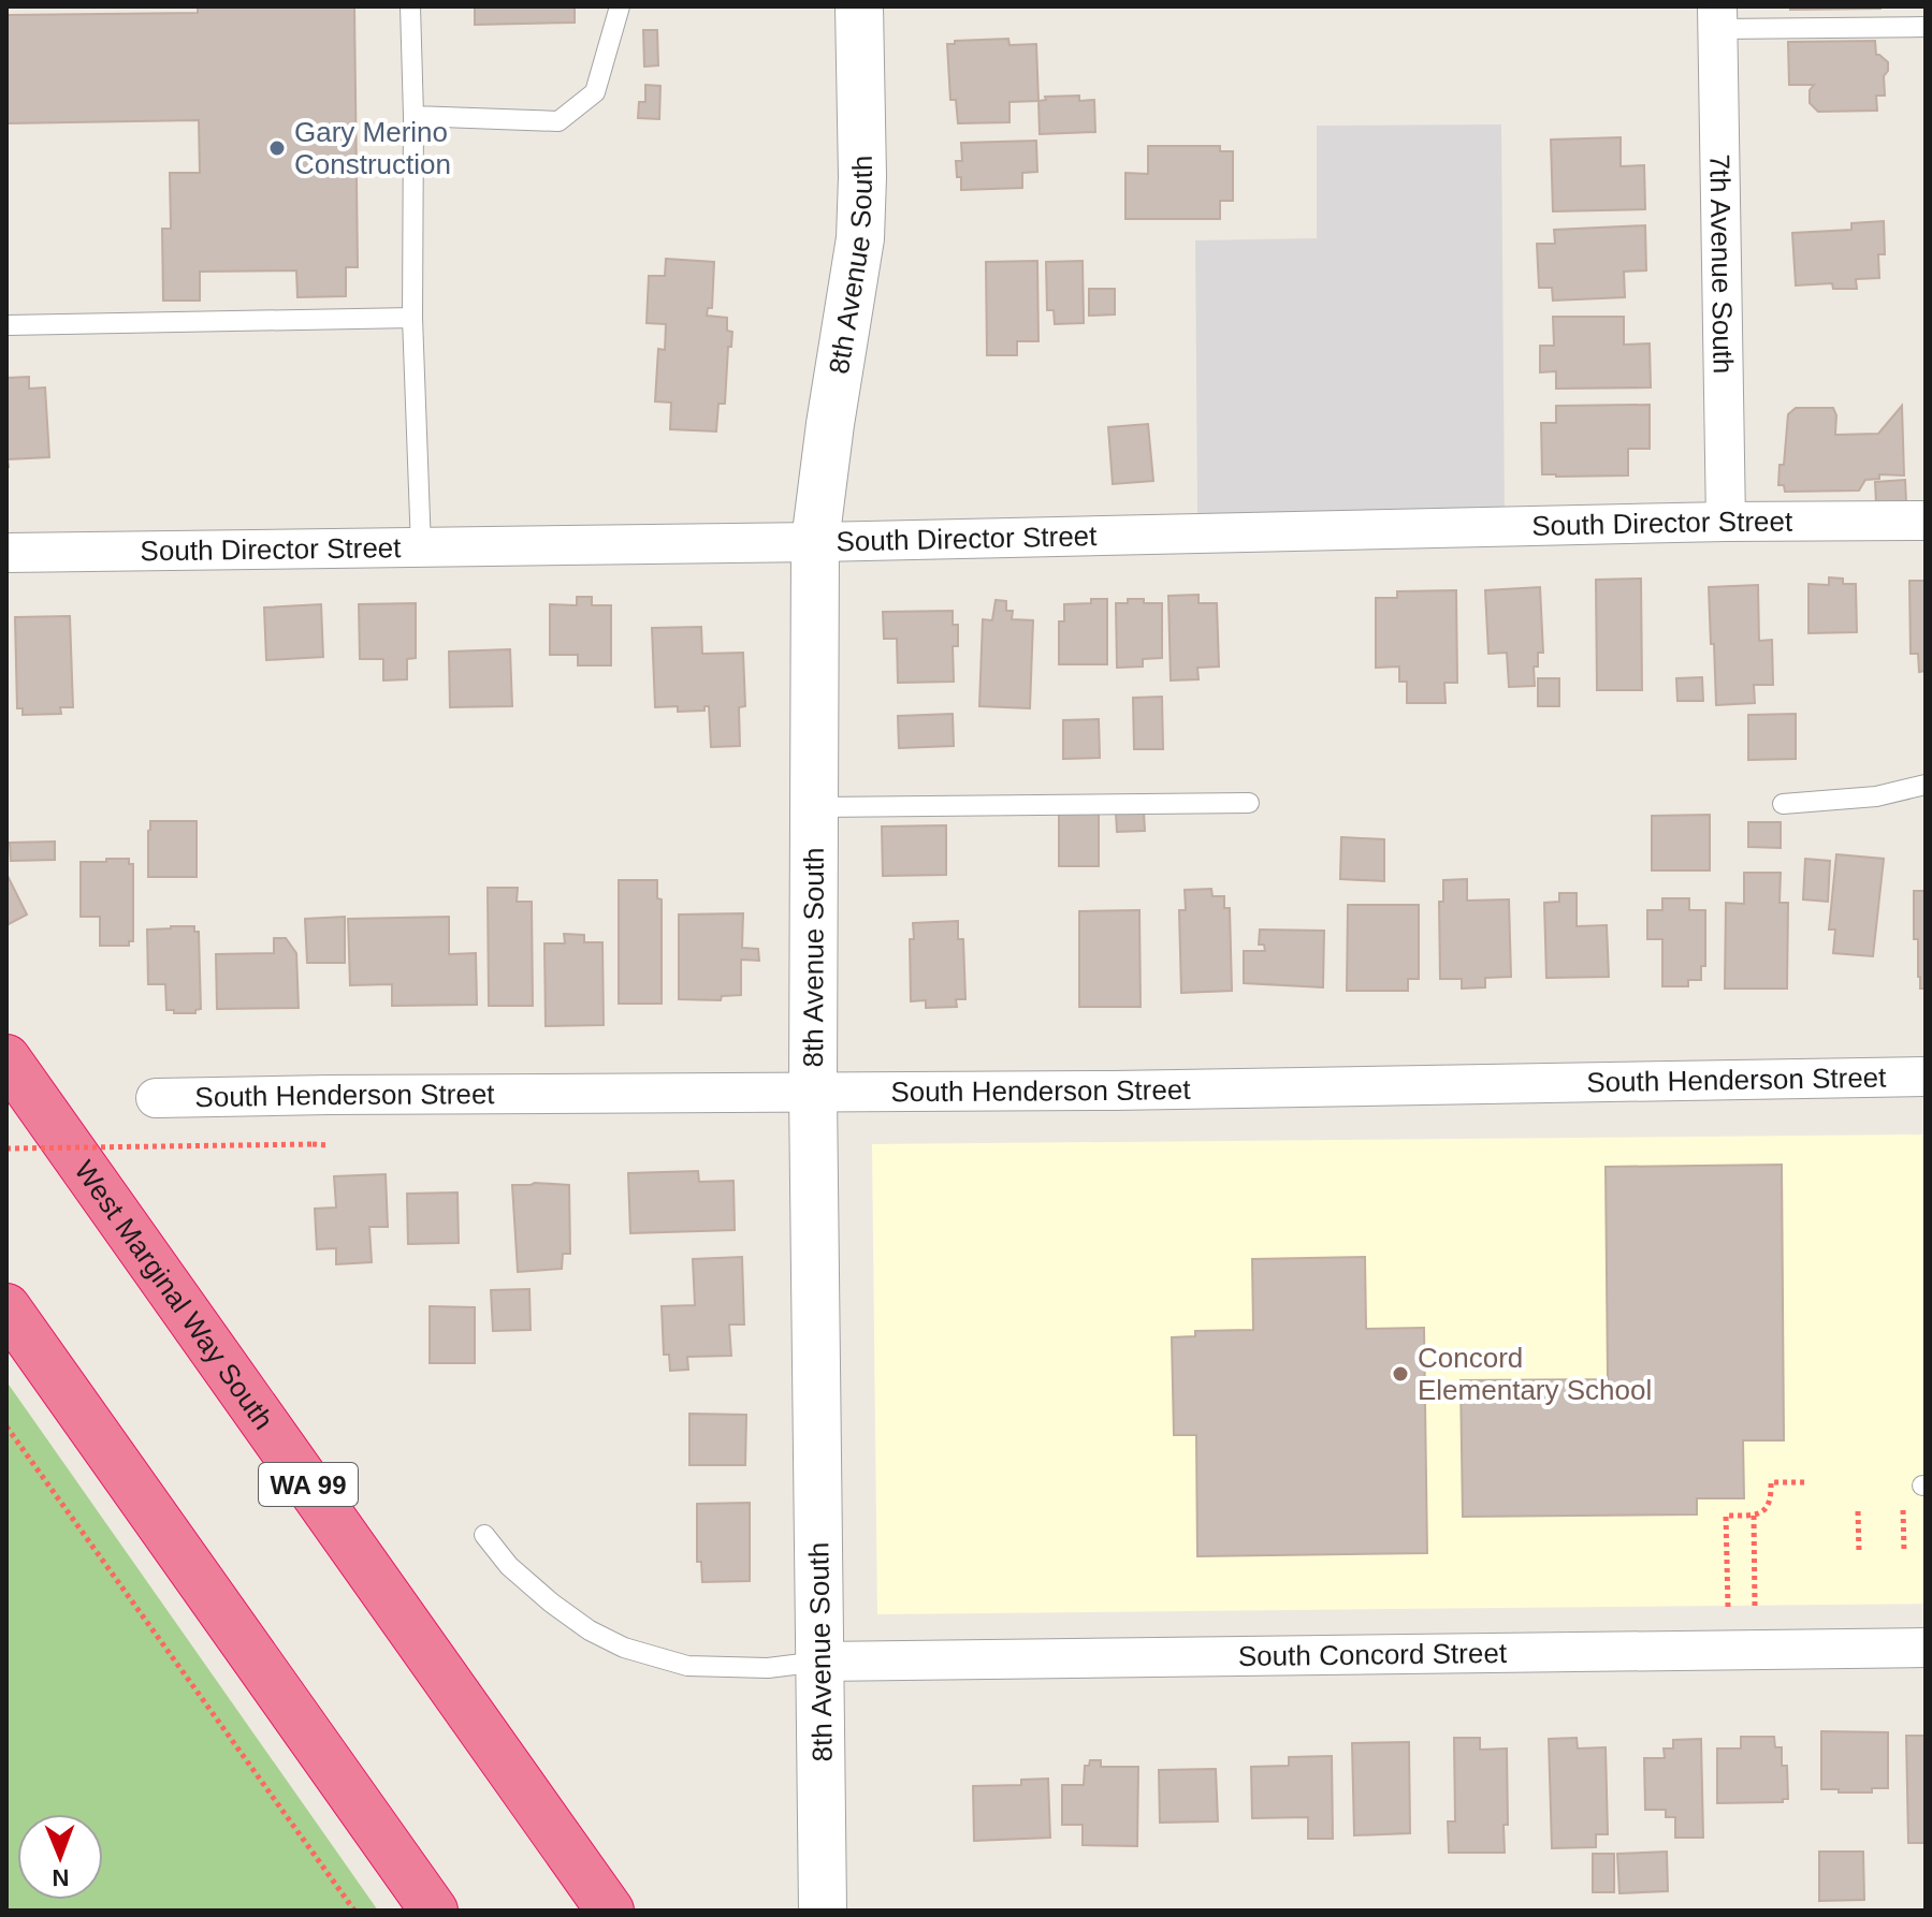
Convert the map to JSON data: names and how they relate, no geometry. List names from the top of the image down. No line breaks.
{"streets":{"highway":["West Marginal Way South","WA 99"],"street":["8th Avenue South","7th Avenue South","South Director Street","South Henderson Street","South Concord Street"]},"crossings":[["8th Avenue South","South Director Street"],["8th Avenue South","South Henderson Street"],["8th Avenue South","South Concord Street"],["7th Avenue South","South Director Street"]],"places":["Gary Merino Construction","Concord Elementary School"],"north":"bottom"}
